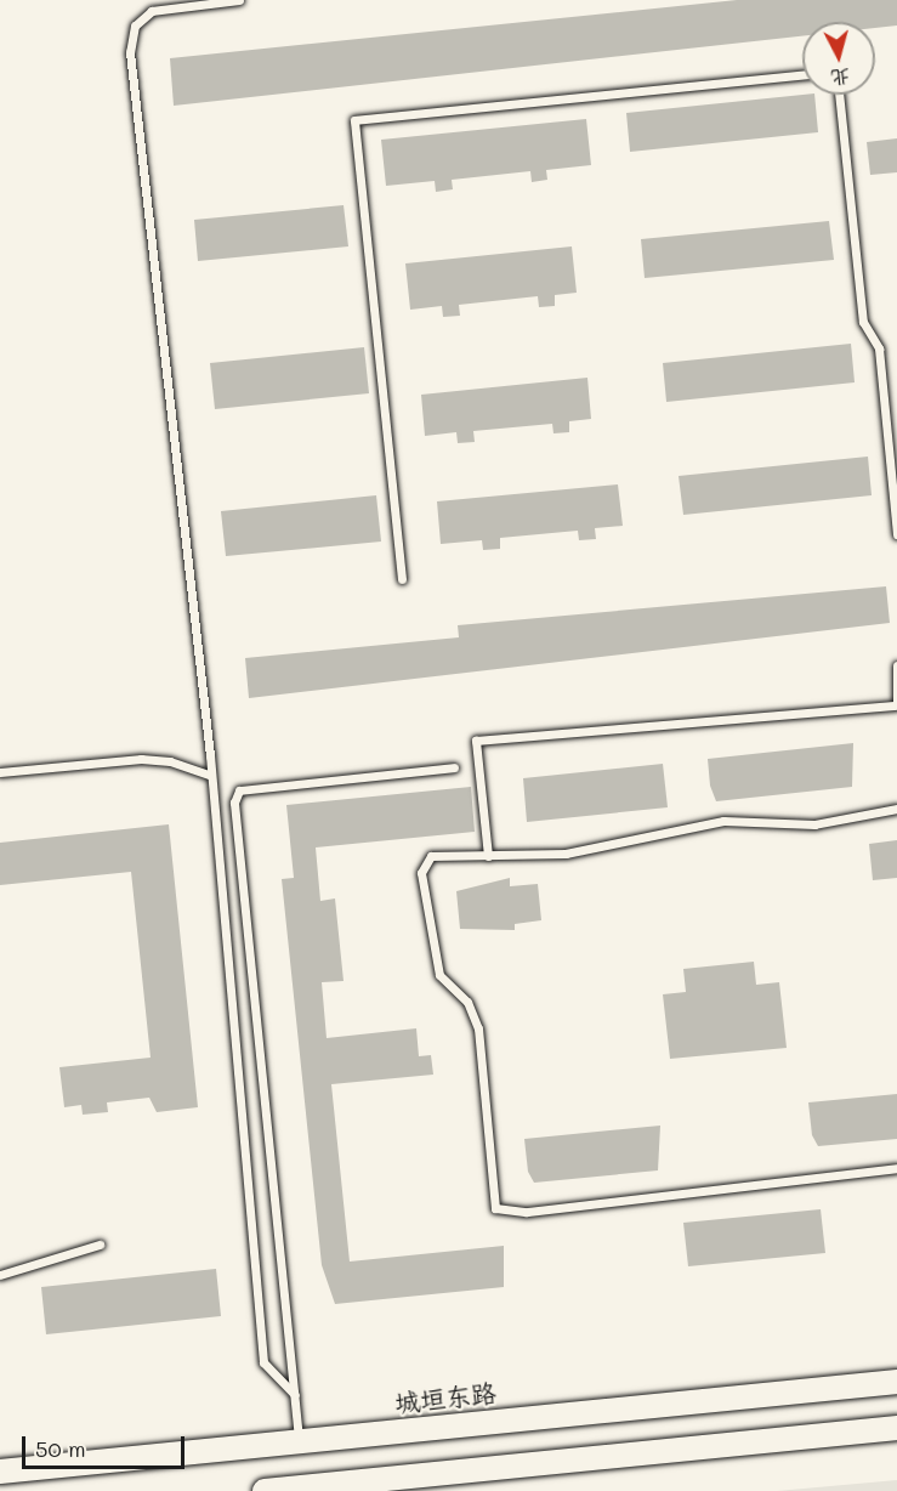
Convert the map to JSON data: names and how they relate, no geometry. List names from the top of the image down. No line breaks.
{"streets":{"main road":["城垣东路"]},"scale_bar":"50 m","north":"bottom"}
